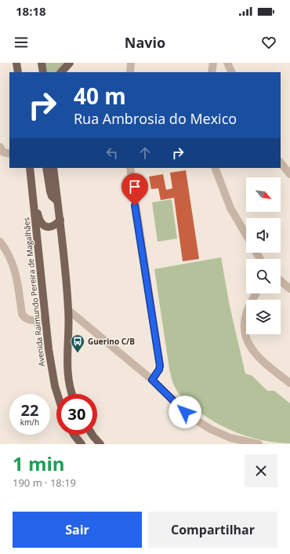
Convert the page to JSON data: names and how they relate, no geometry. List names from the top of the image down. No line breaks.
{"streets":{"main road":["Avenida Raimundo Pereira de Magalhães"]},"places":{"bus stop":["Guerino C/B"]},"north":"bottom right","page":{"status":"18:18","header":"Navio","turn":["40 m","Rua Ambrosia do Mexico"],"speed":"22 km/h","limit":"30","heading":["1 min","190 m · 18:19"],"buttons":["Sair","Compartilhar"]}}
